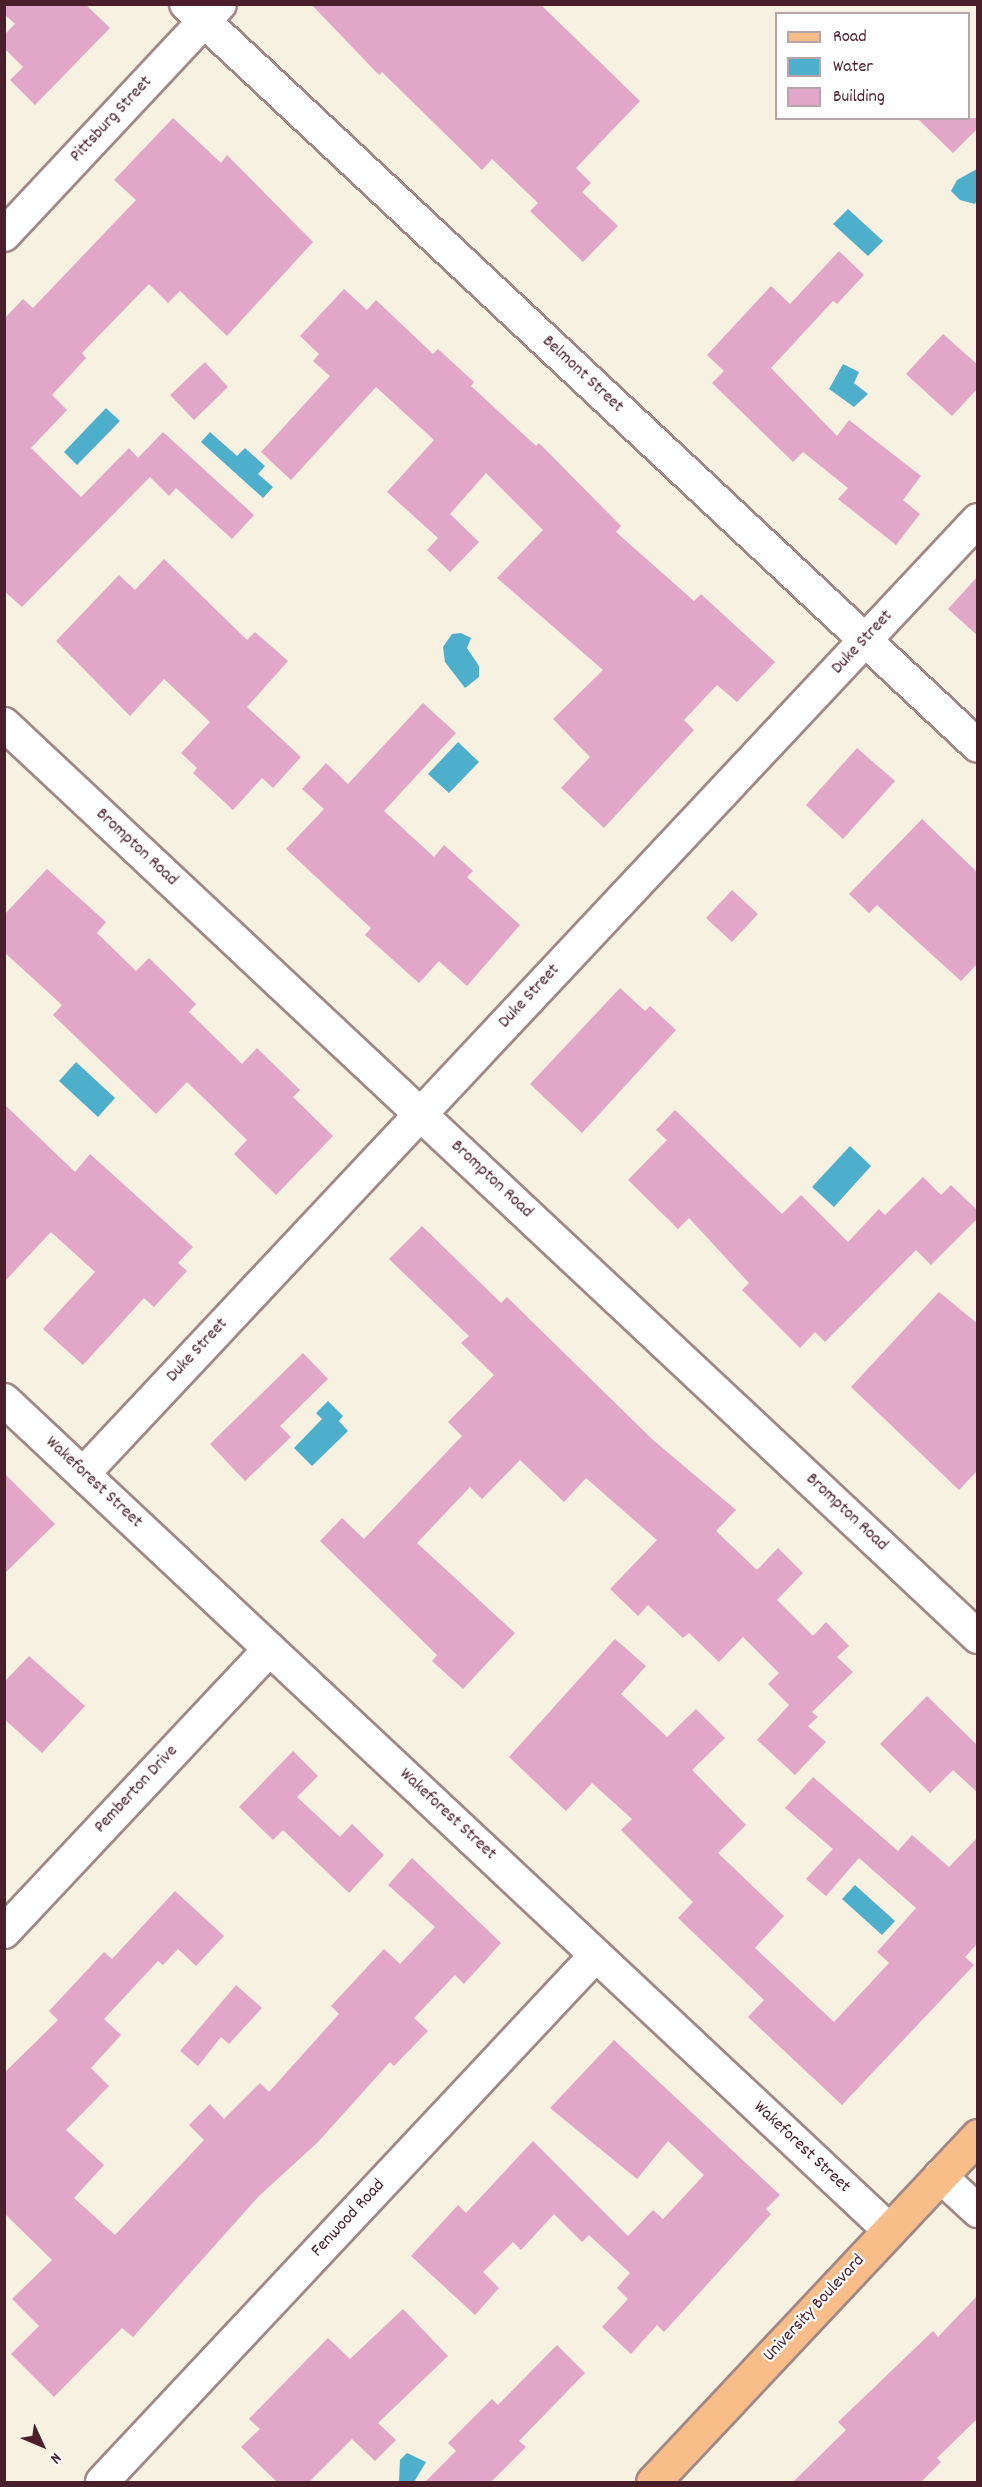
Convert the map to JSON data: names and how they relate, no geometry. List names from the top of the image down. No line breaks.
{"streets":{"main road":["University Boulevard"],"street":["Pittsburg Street","Belmont Street","Duke Street","Brompton Road","Wakeforest Street","Pemberton Drive","Fenwood Road"]},"crossings":[["Pittsburg Street","Belmont Street"],["Belmont Street","Duke Street"],["Duke Street","Brompton Road"],["Duke Street","Wakeforest Street"],["Wakeforest Street","Pemberton Drive"],["Wakeforest Street","Fenwood Road"],["Wakeforest Street","University Boulevard"]],"legend":["Road","Water","Building"],"north":"bottom right"}
